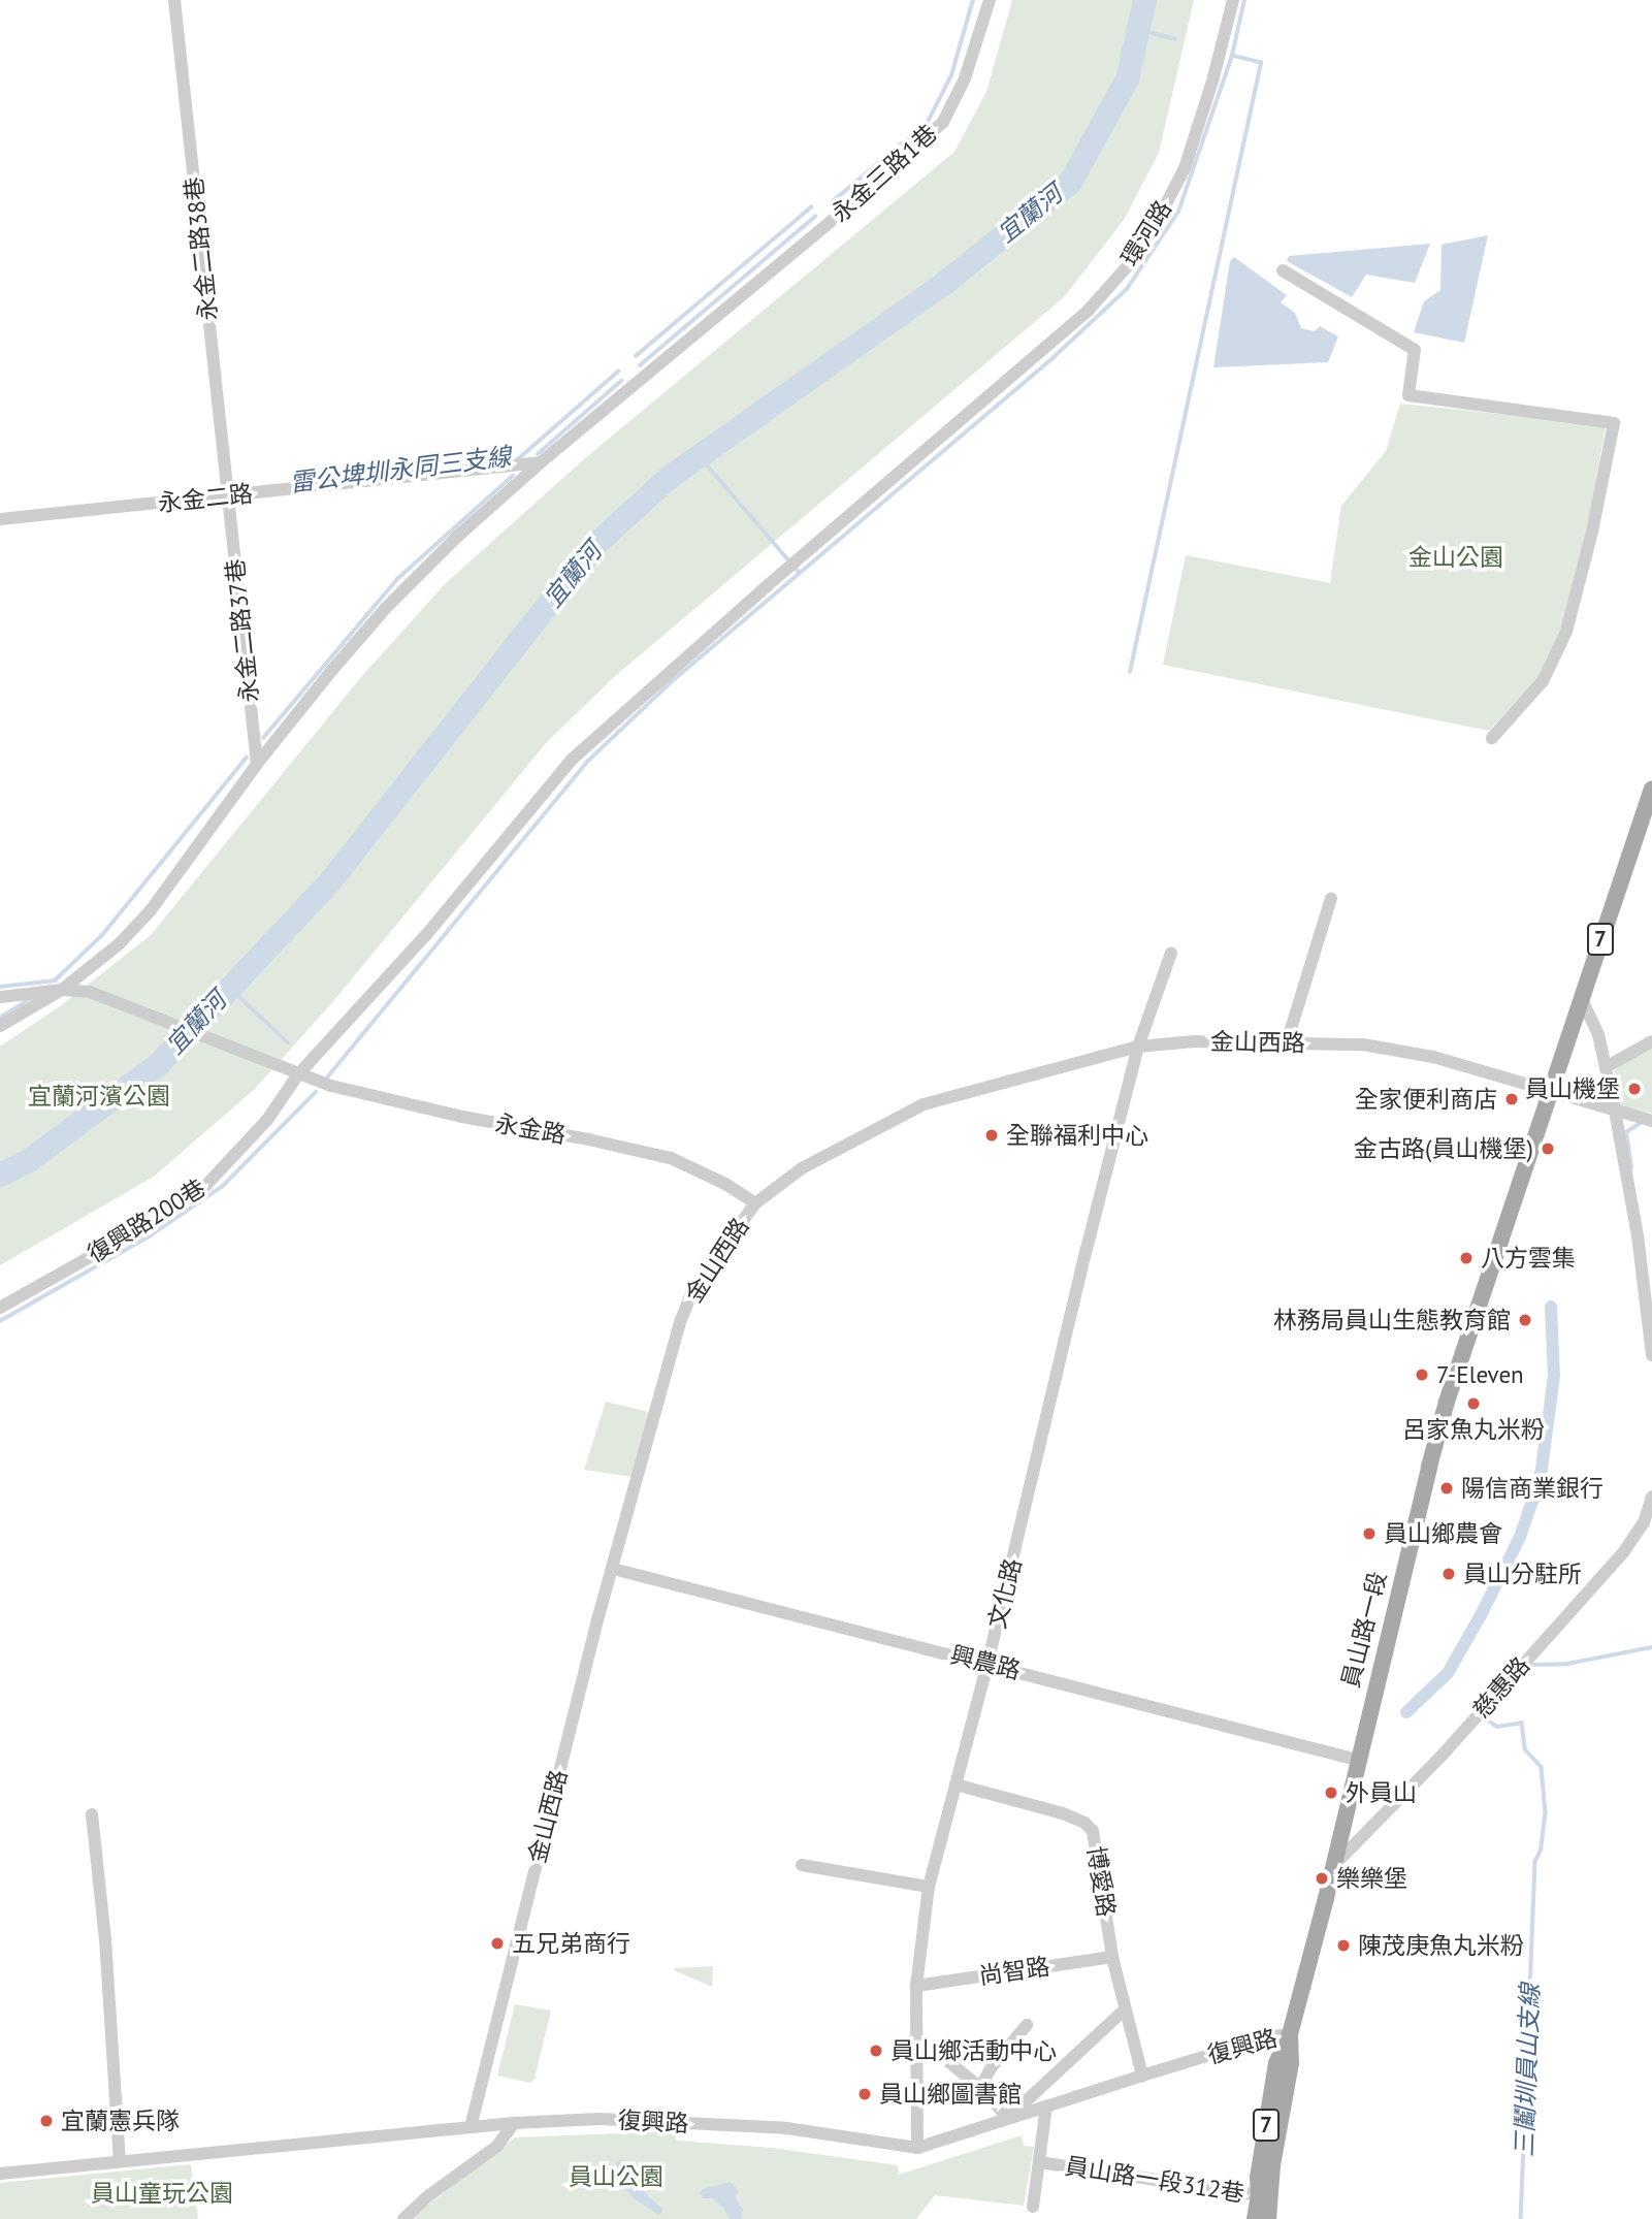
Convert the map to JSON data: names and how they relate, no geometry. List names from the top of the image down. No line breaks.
{"streets":{"main road":["7","員山路一段"],"street":["永金三路1巷","環河路","永金二路38巷","永金二路","永金二路37巷","金山西路","永金路","復興路200巷","文化路","興農路","慈惠路","博愛路","尚智路","復興路","員山路一段312巷"]},"crossings":[["永金三路1巷","永金二路"],["永金三路1巷","永金二路37巷"],["永金三路1巷","永金路"],["環河路","永金路"],["環河路","復興路200巷"],["永金二路38巷","永金二路"],["永金二路38巷","永金二路37巷"],["永金二路","永金二路37巷"],["金山西路","永金路"],["金山西路","文化路"],["金山西路","員山路一段"],["金山西路","興農路"],["金山西路","復興路"],["永金路","復興路200巷"],["文化路","興農路"],["文化路","博愛路"],["文化路","尚智路"],["文化路","復興路"],["員山路一段","興農路"],["員山路一段","慈惠路"],["員山路一段","復興路"],["員山路一段","員山路一段312巷"],["博愛路","尚智路"],["博愛路","復興路"]],"water":["宜蘭河","雷公埤圳永同三支線","三鬮圳員山支線"],"parks":["金山公園","宜蘭河濱公園","員山公園","員山童玩公園"],"places":["員山機堡","全家便利商店","全聯福利中心","金古路(員山機堡)","八方雲集","林務局員山生態教育館","7-Eleven","呂家魚丸米粉","陽信商業銀行","員山鄉農會","員山分駐所","外員山","樂樂堡","五兄弟商行","陳茂庚魚丸米粉","員山鄉活動中心","員山鄉圖書館","宜蘭憲兵隊"]}
